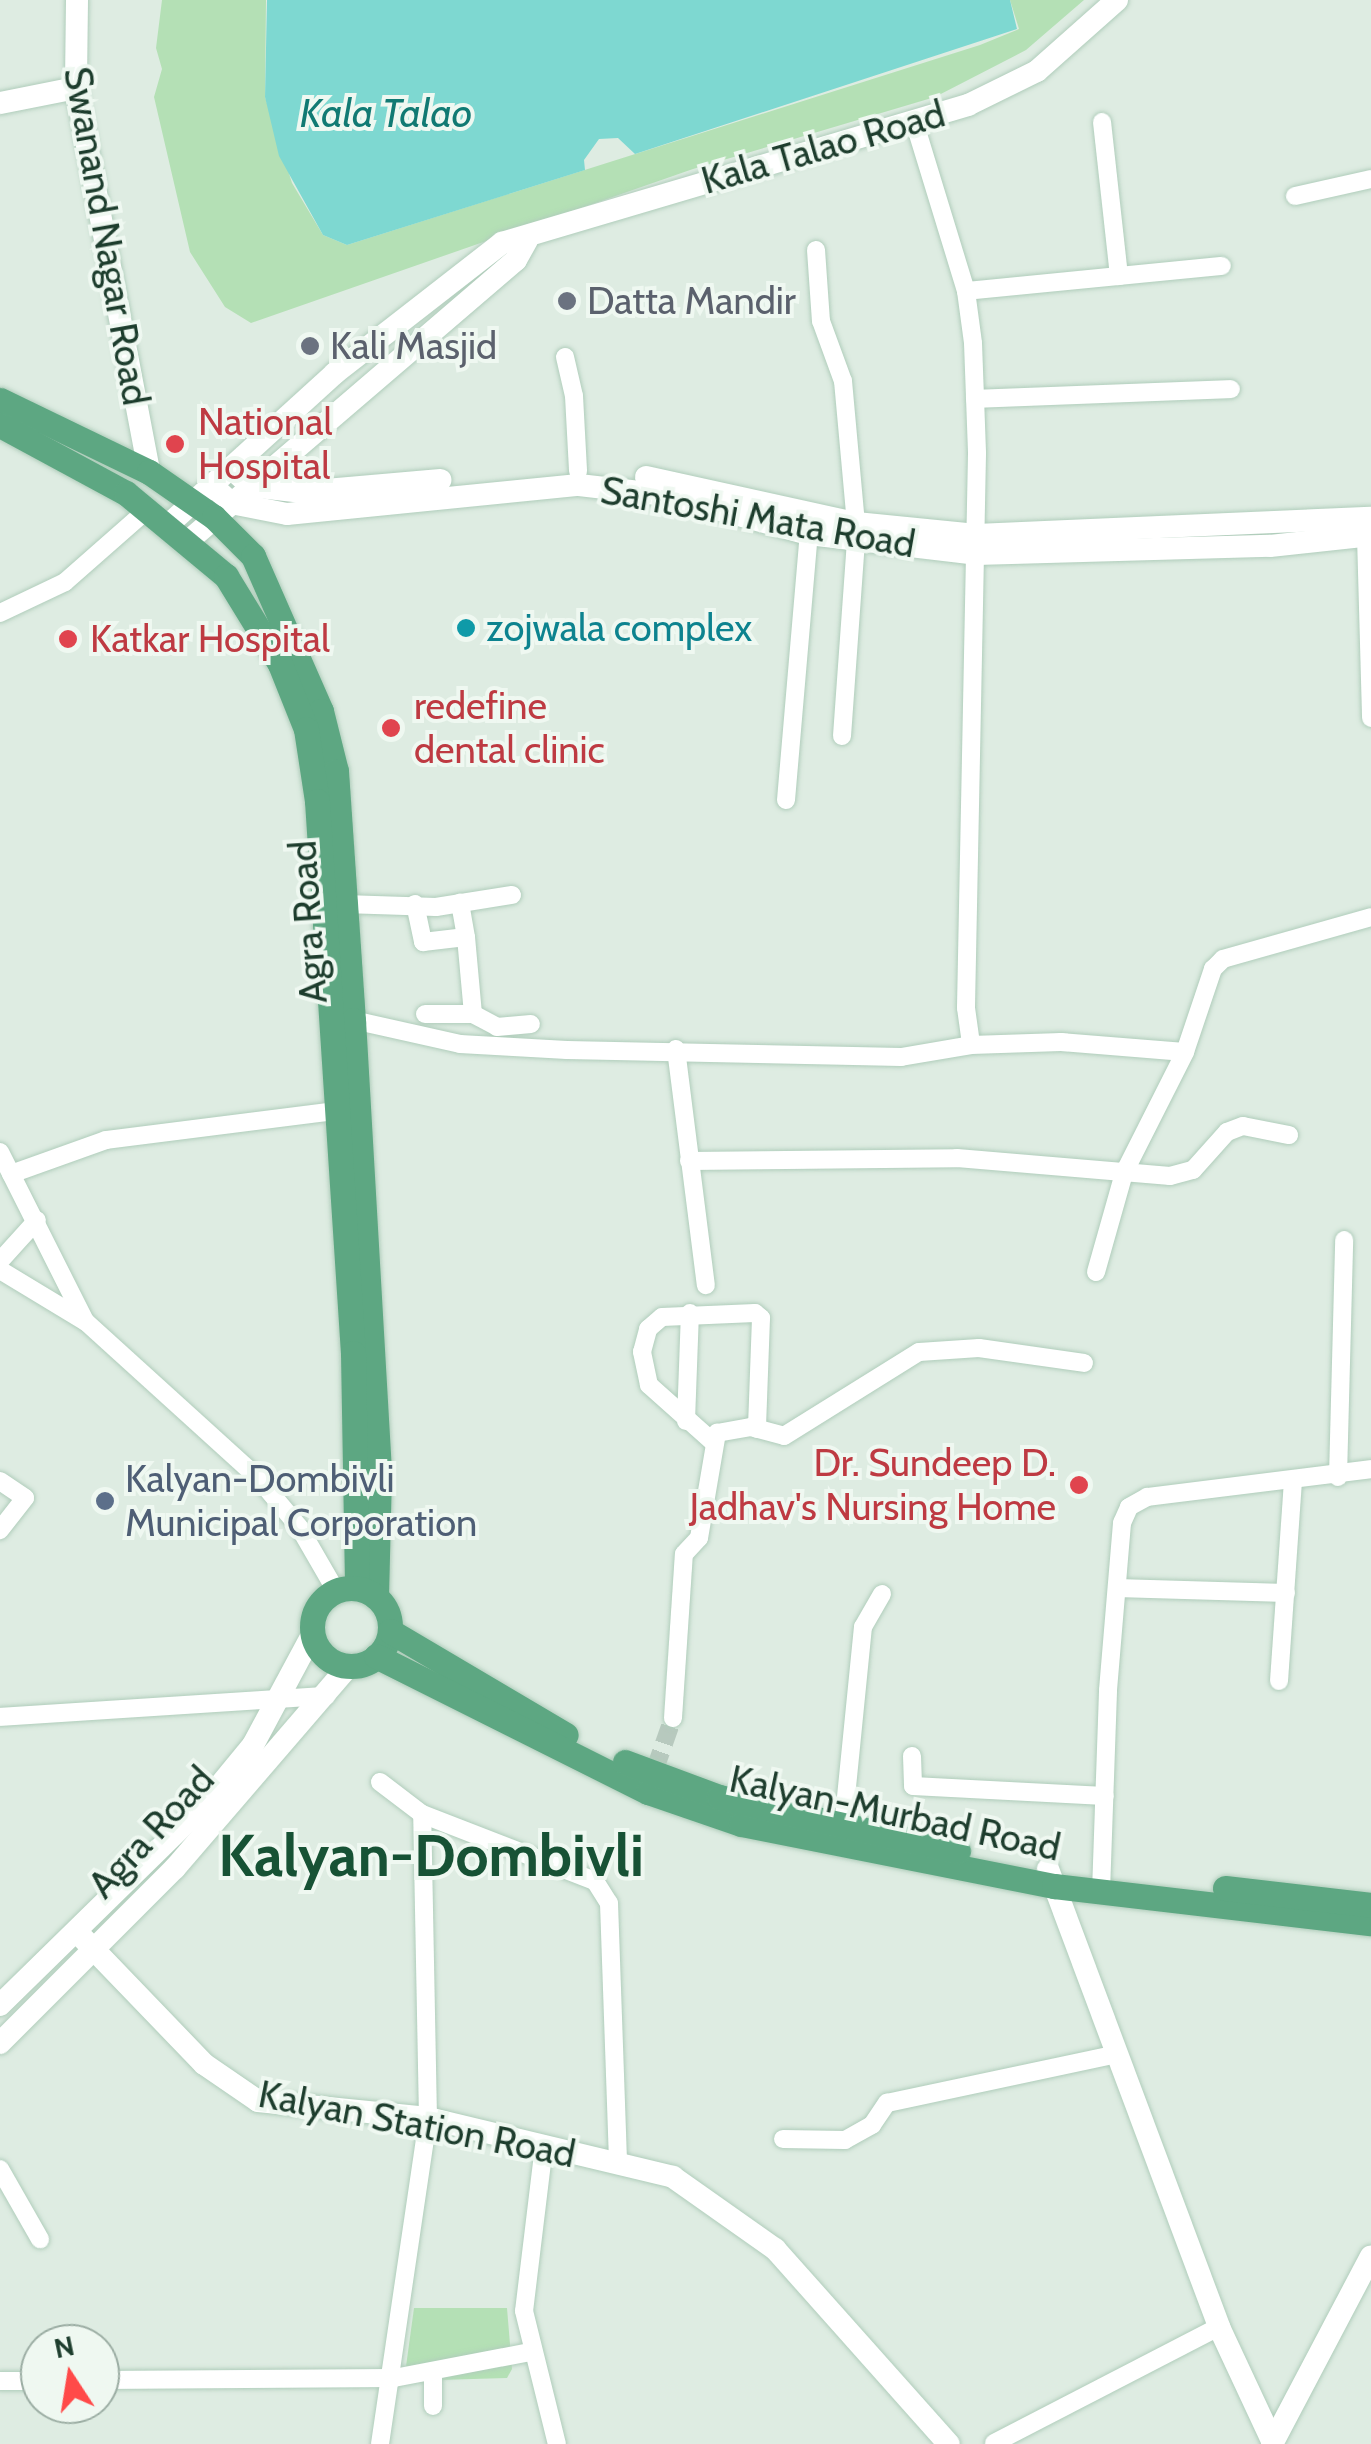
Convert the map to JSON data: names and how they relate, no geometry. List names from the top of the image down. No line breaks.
{"streets":{"main road":["Agra Road","Kalyan-Murbad Road"],"street":["Kala Talao Road","Swanand Nagar Road","Santoshi Mata Road","Kalyan Station Road"]},"crossings":[["Kala Talao Road","Santoshi Mata Road"],["Kala Talao Road","Agra Road"],["Swanand Nagar Road","Agra Road"],["Santoshi Mata Road","Agra Road"],["Agra Road","Kalyan-Murbad Road"],["Agra Road","Kalyan Station Road"]],"districts":["Kalyan-Dombivli"],"water":["Kala Talao"],"places":["Datta Mandir","Kali Masjid","National Hospital","zojwala complex","Katkar Hospital","redefine dental clinic","Dr. Sundeep D. Jadhav's Nursing Home","Kalyan-Dombivli Municipal Corporation"],"north":"top"}
